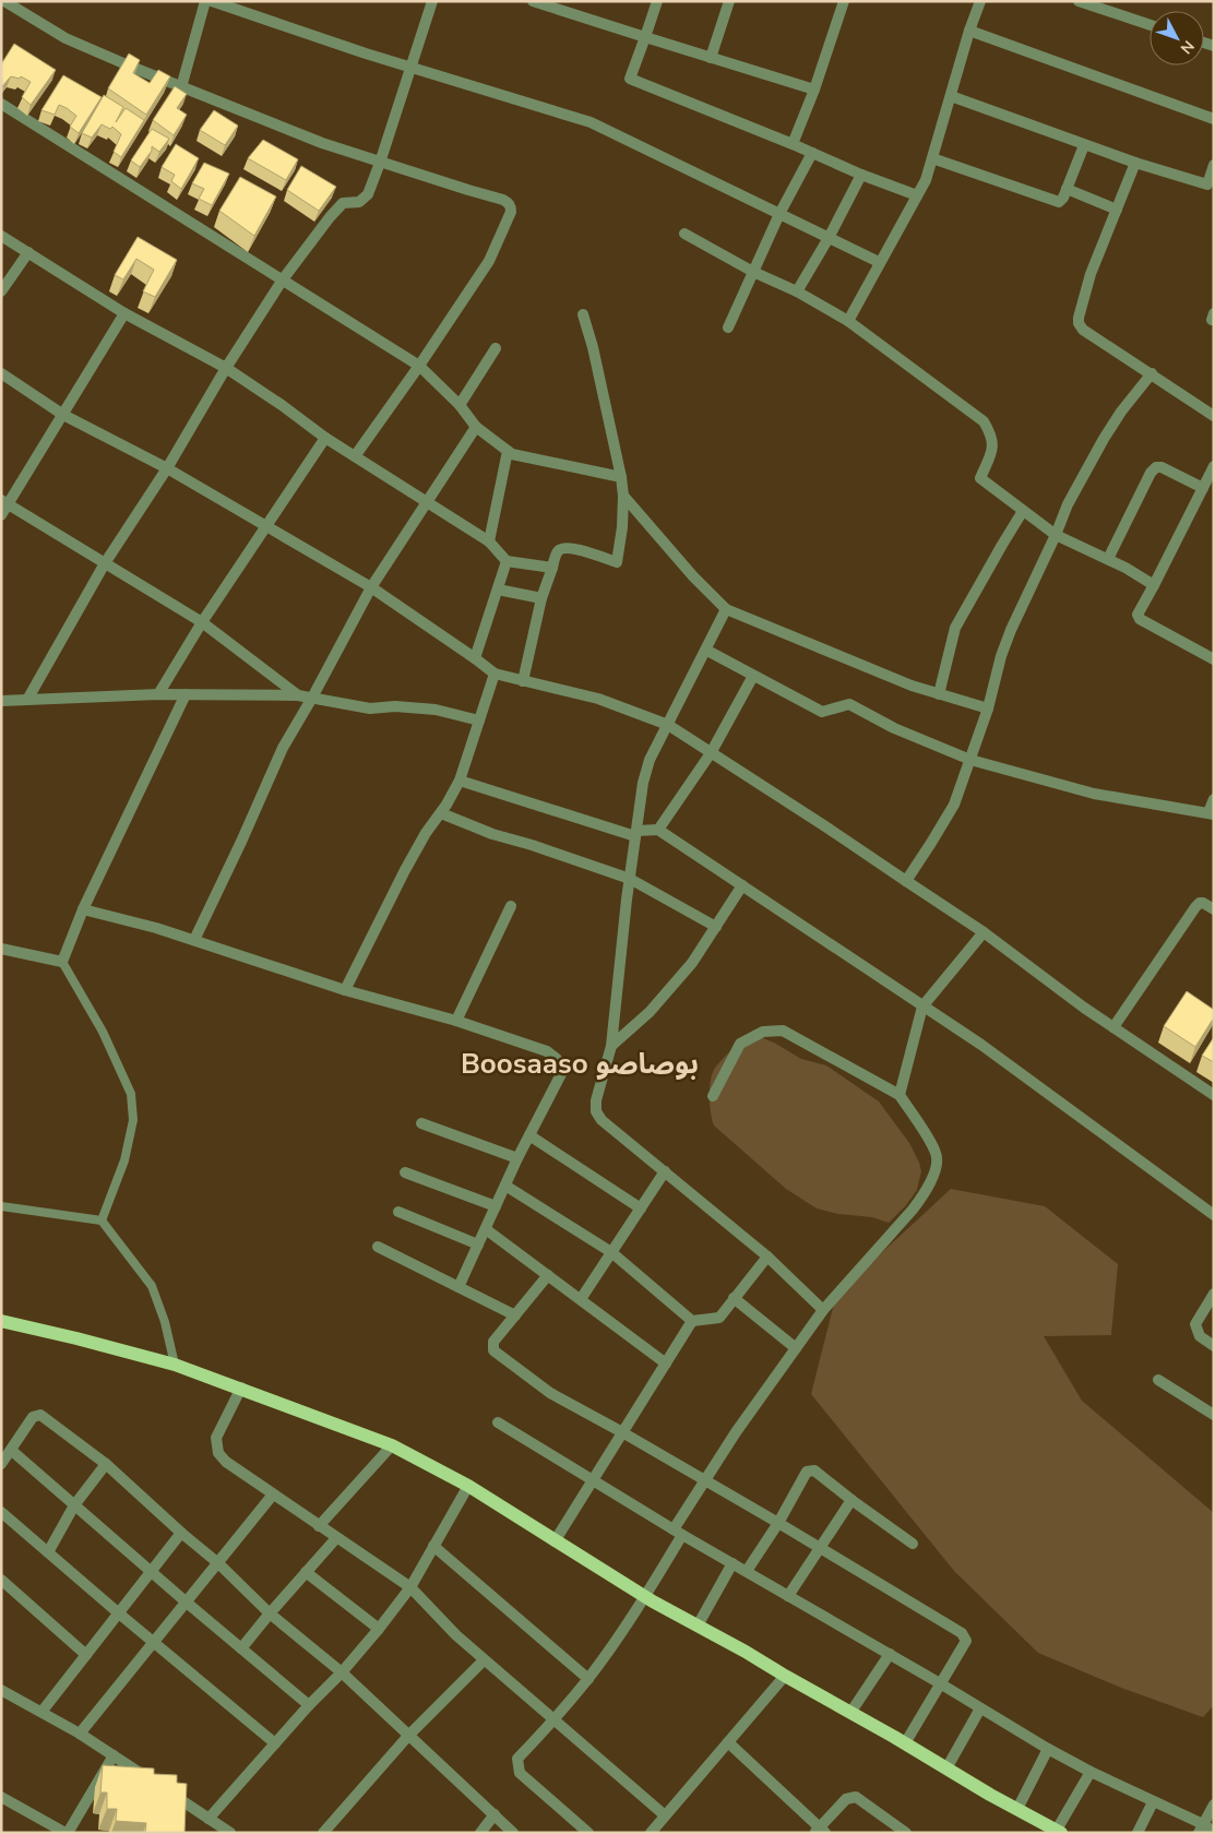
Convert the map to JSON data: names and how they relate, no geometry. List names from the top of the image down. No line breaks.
{"districts":["Boosaaso بوصاصو"],"north":"bottom right"}
